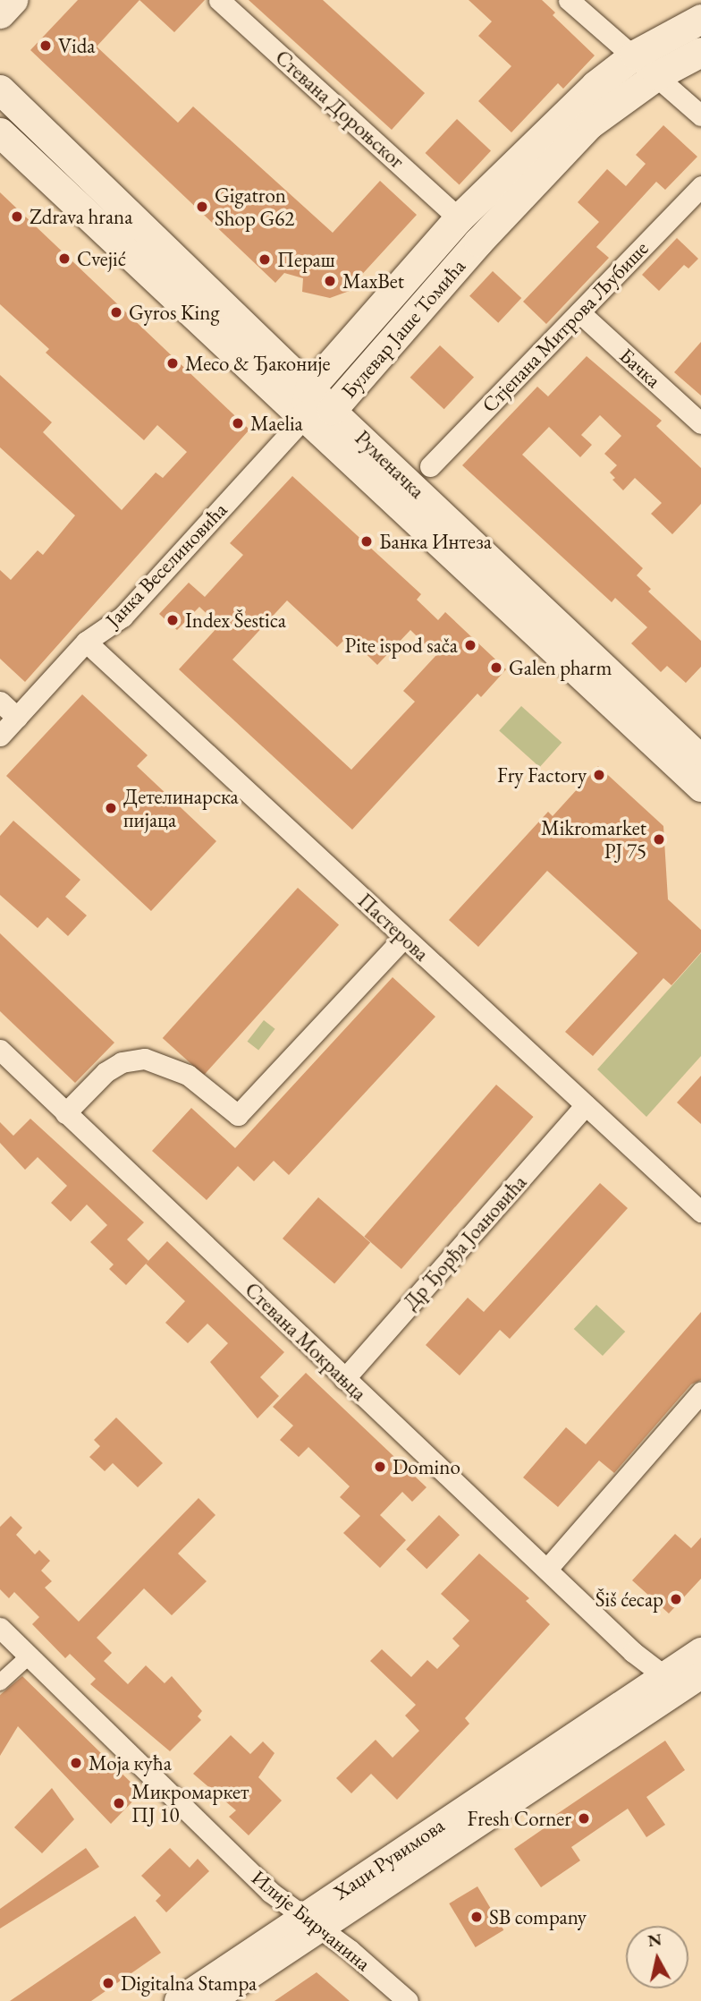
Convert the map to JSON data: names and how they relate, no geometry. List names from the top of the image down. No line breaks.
{"streets":{"main road":["Булевар Јаше Томића","Руменачка"],"street":["Стевана Дороњског","Стјепана Митрова Љубише","Бачка","Јанка Веселиновића","Пастерова","Др Ђорђа Јоановића","Стевана Мокрањца","Хаџи Рувимова","Илије Бирчанина"]},"crossings":[["Стевана Дороњског","Булевар Јаше Томића"],["Стјепана Митрова Љубише","Бачка"],["Булевар Јаше Томића","Руменачка"],["Булевар Јаше Томића","Јанка Веселиновића"],["Руменачка","Јанка Веселиновића"],["Јанка Веселиновића","Пастерова"],["Пастерова","Др Ђорђа Јоановића"],["Др Ђорђа Јоановића","Стевана Мокрањца"],["Стевана Мокрањца","Хаџи Рувимова"],["Хаџи Рувимова","Илије Бирчанина"]],"places":["Vida","Gigatron Shop G62","Zdrava hrana","Cvejić","Пераш","MaxBet","Gyros King","Месо & Ђаконије","Maelia","Банка Интеза","Index Šestica","Pite ispod sača","Galen pharm","Fry Factory","Детелинарска пијаца","Mikromarket PJ 75","Domino","Šiš ćecap","Моја кућа","Микромаркет ПЈ 10","Fresh Corner","SB company","Digitalna Stampa"],"north":"top"}
